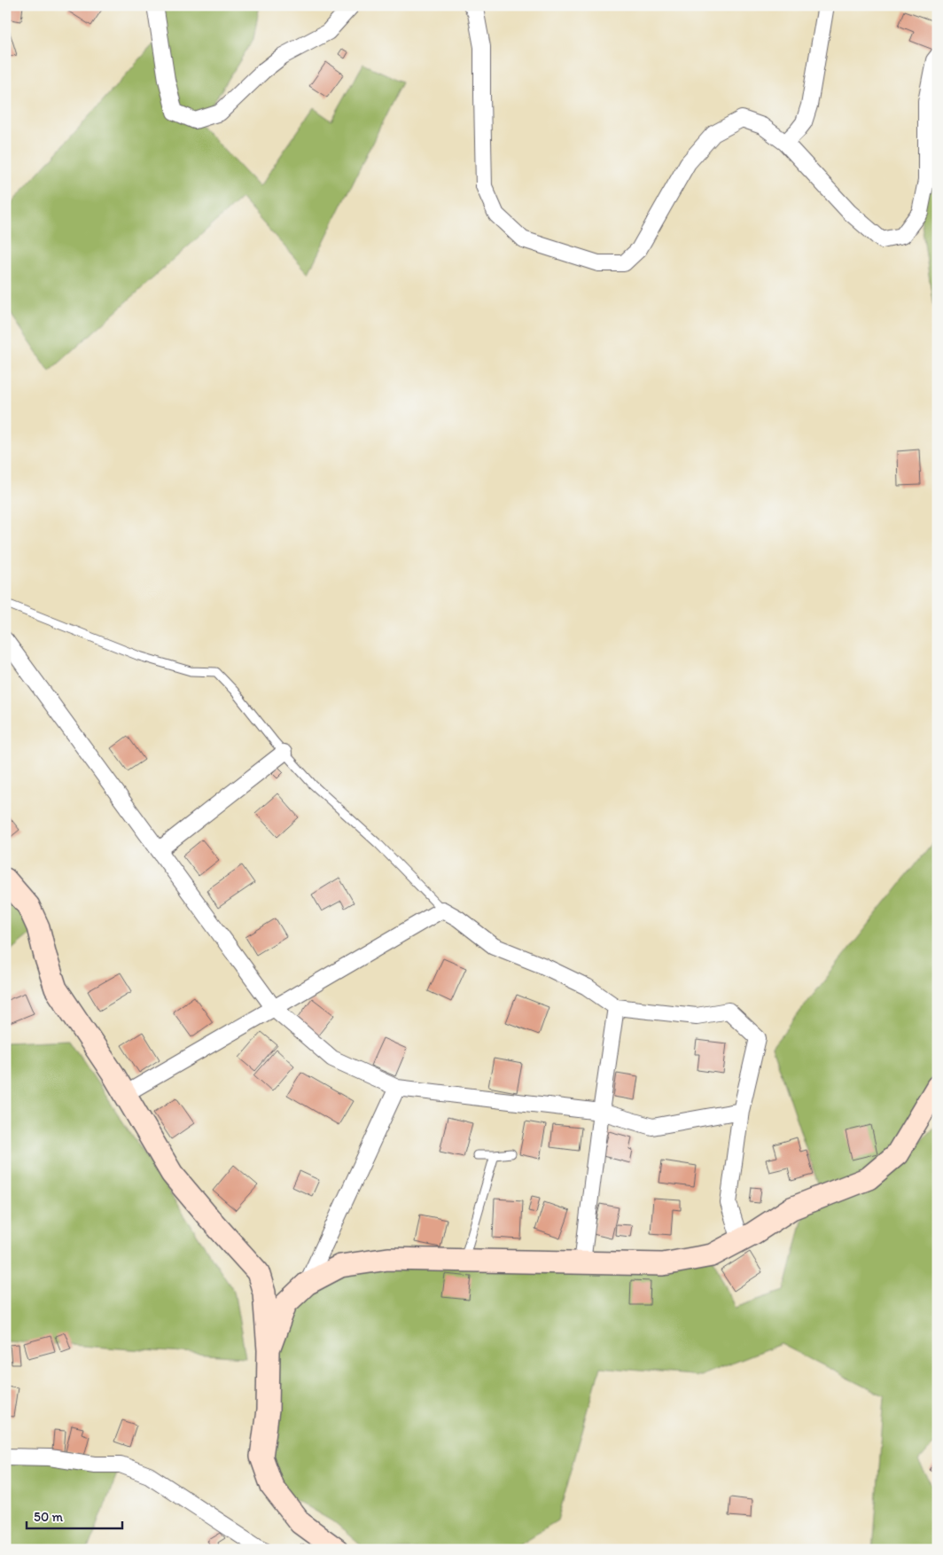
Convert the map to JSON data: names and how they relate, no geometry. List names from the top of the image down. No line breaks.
{"scale_bar":"50 m"}
